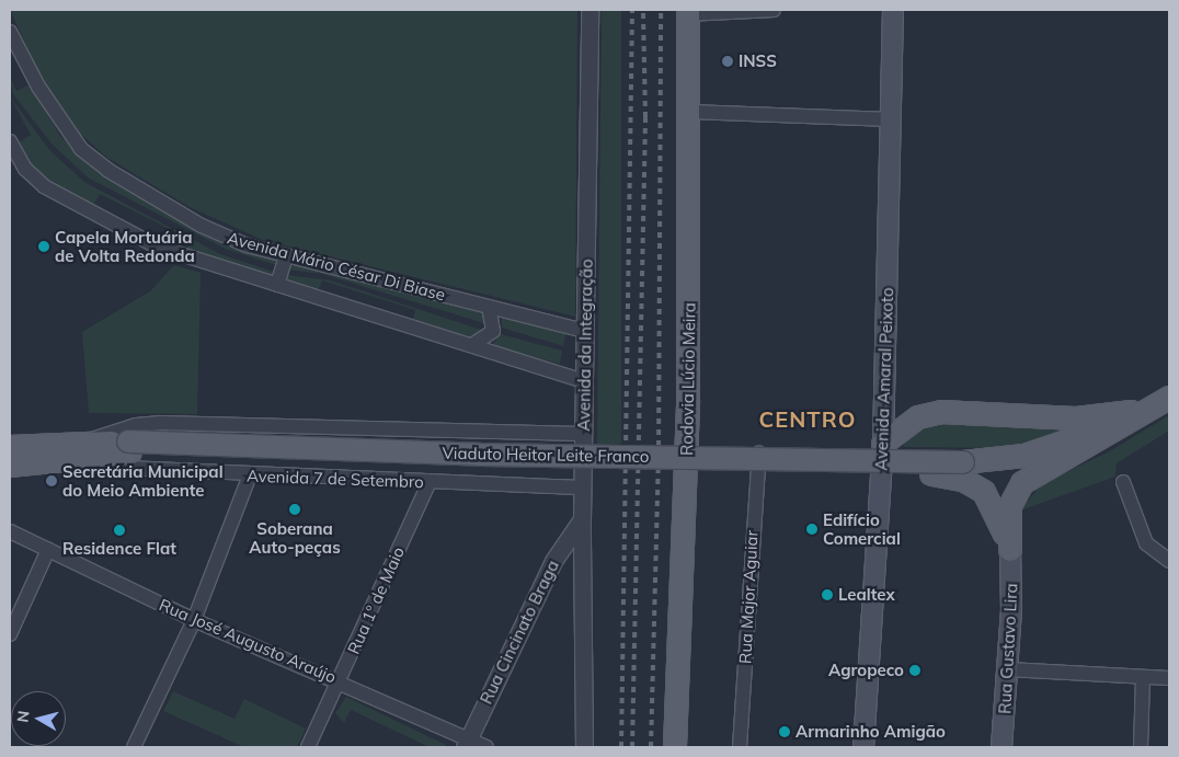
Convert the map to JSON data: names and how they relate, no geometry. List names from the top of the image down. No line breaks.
{"streets":{"main road":["Rodovia Lúcio Meira","Avenida Amaral Peixoto","Viaduto Heitor Leite Franco","Avenida 7 de Setembro","Rua Gustavo Lira"],"street":["Avenida Mário César Di Biase","Avenida da Integração","Rua Major Aguiar","Rua 1º de Maio","Rua Cincinato Braga","Rua José Augusto Araújo"]},"crossings":[["Avenida Mário César Di Biase","Avenida da Integração"],["Avenida da Integração","Avenida 7 de Setembro"],["Avenida da Integração","Rua Cincinato Braga"],["Avenida Amaral Peixoto","Rua Major Aguiar"],["Viaduto Heitor Leite Franco","Avenida 7 de Setembro"],["Avenida 7 de Setembro","Rua 1º de Maio"],["Rua 1º de Maio","Rua José Augusto Araújo"],["Rua Cincinato Braga","Rua José Augusto Araújo"]],"districts":["CENTRO"],"places":["INSS","Capela Mortuária de Volta Redonda","Secretária Municipal do Meio Ambiente","Soberana Auto-peças","Edifício Comercial","Residence Flat","Lealtex","Agropeco","Armarinho Amigão"],"north":"left"}
